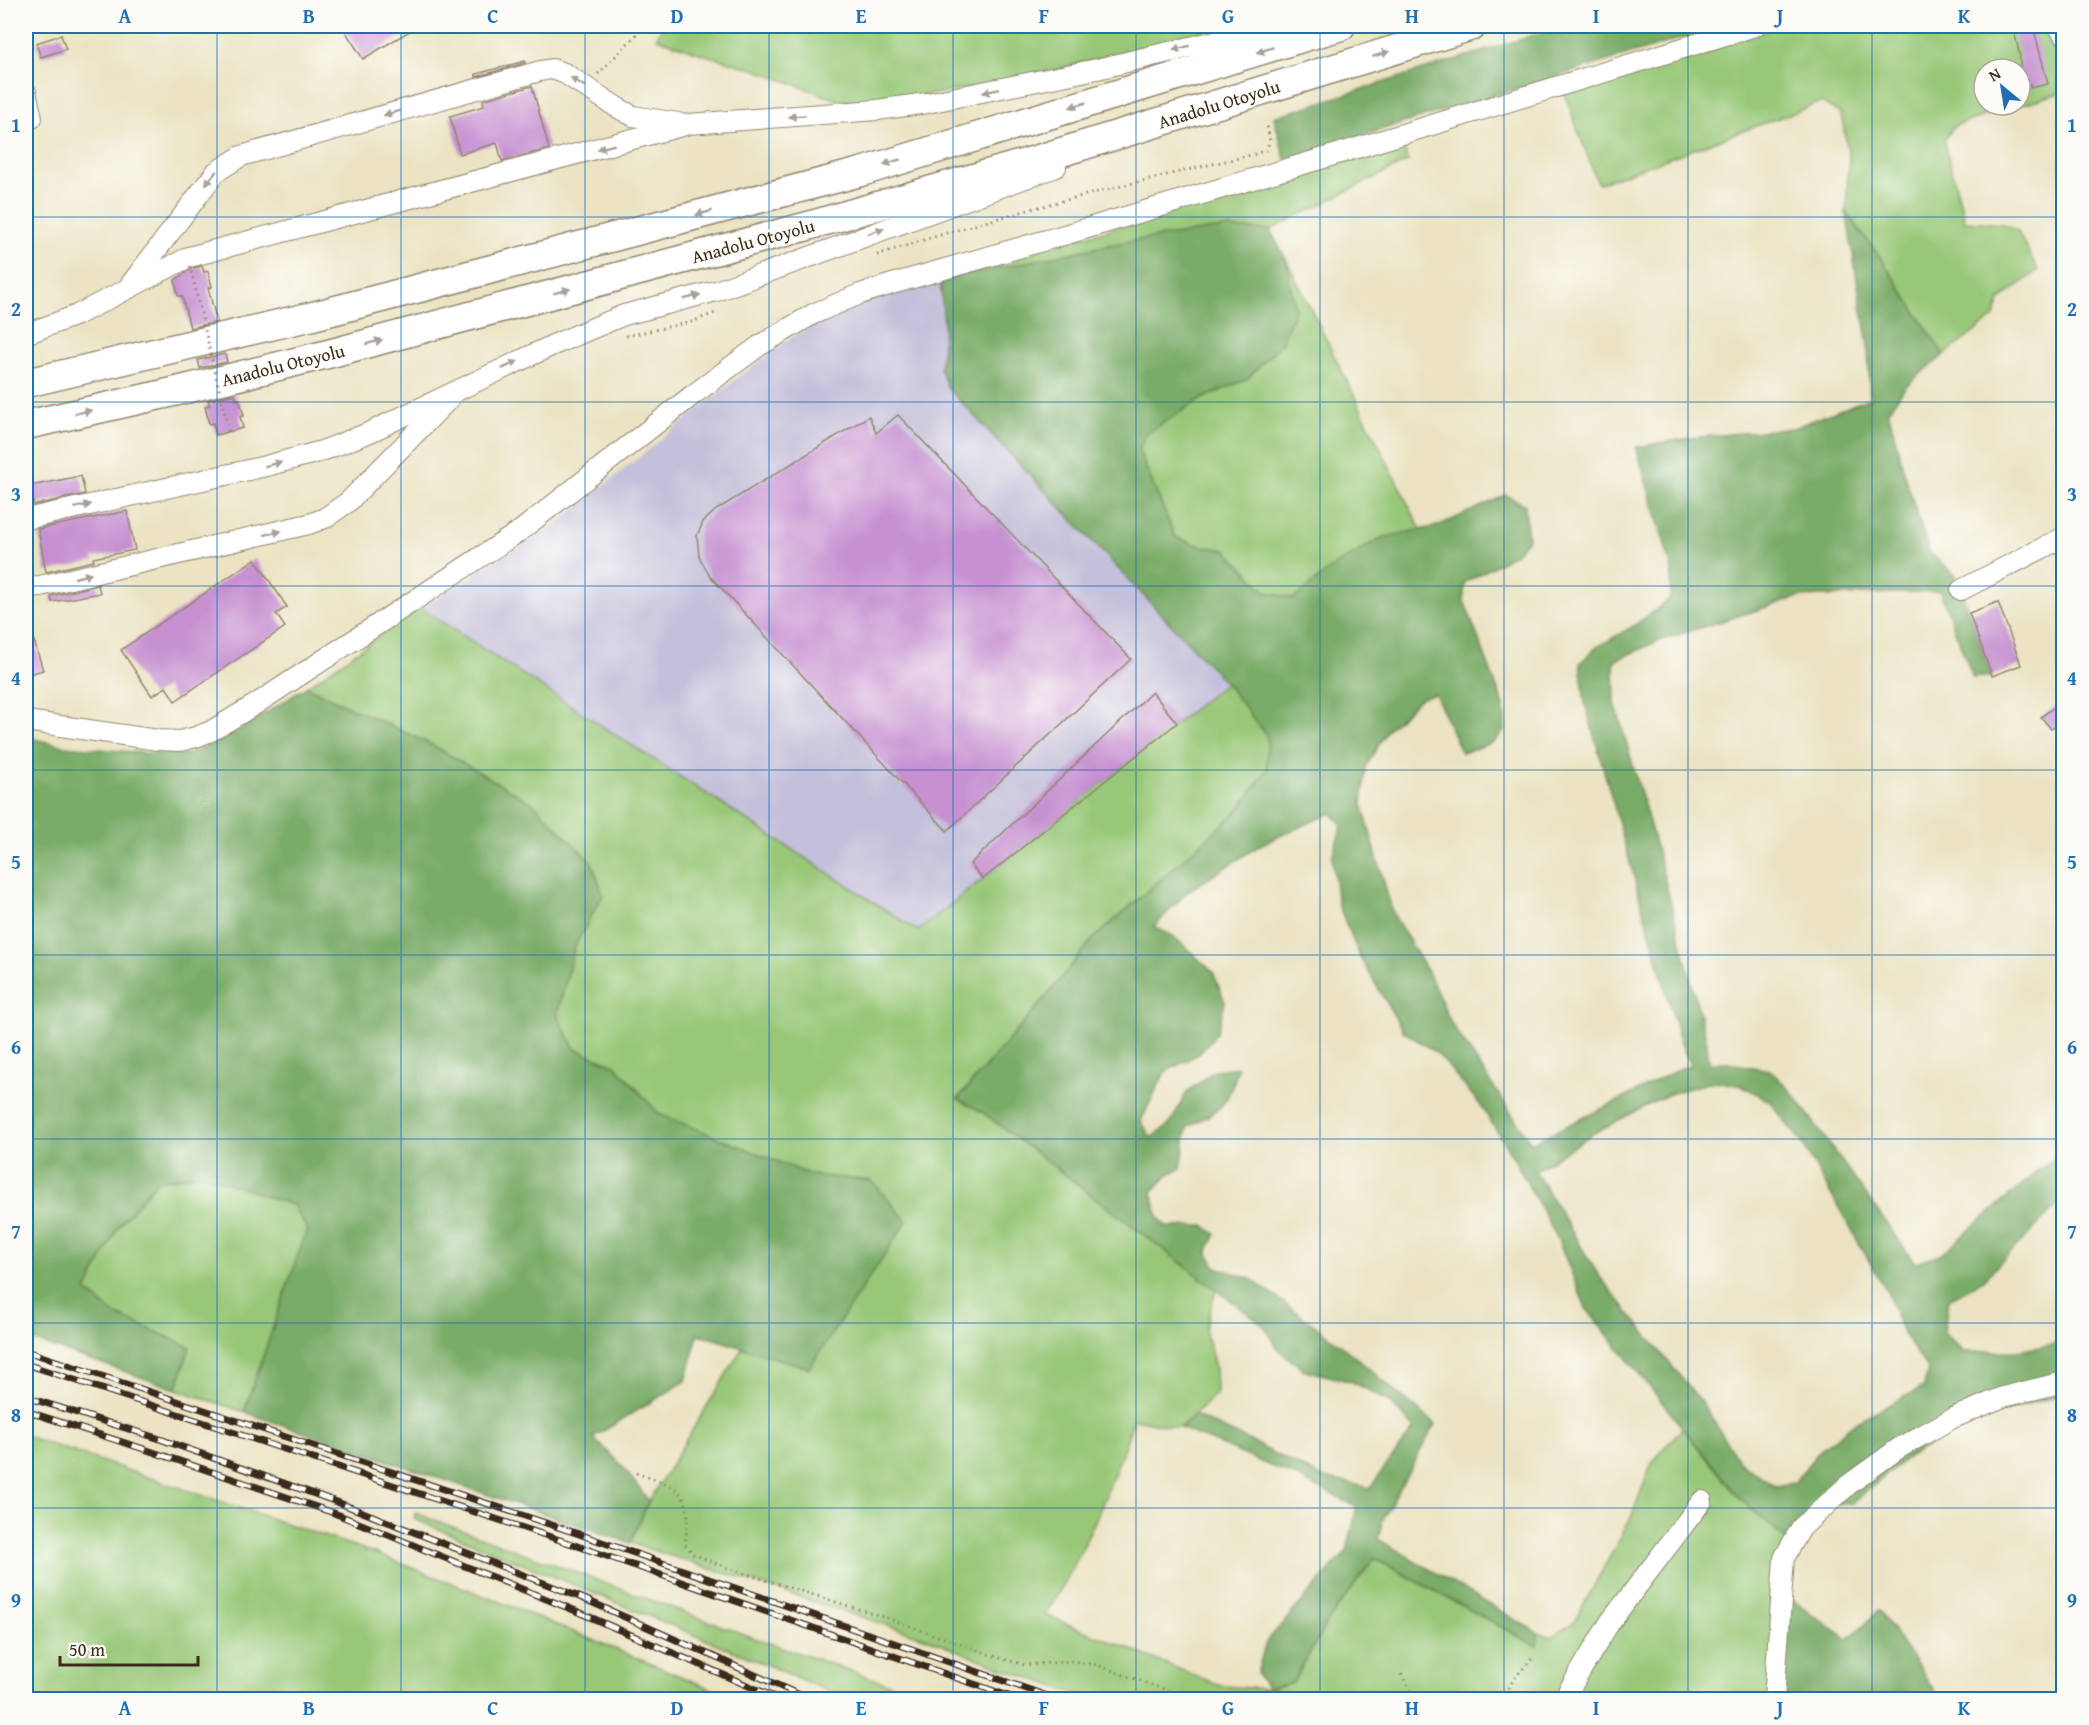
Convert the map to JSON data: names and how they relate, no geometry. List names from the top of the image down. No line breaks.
{"streets":{"highway":["Anadolu Otoyolu"]},"scale_bar":"50 m","north":"top left","grid":{"columns":["A","B","C","D","E","F","G","H","I","J","K"],"rows":["1","2","3","4","5","6","7","8","9"]}}
